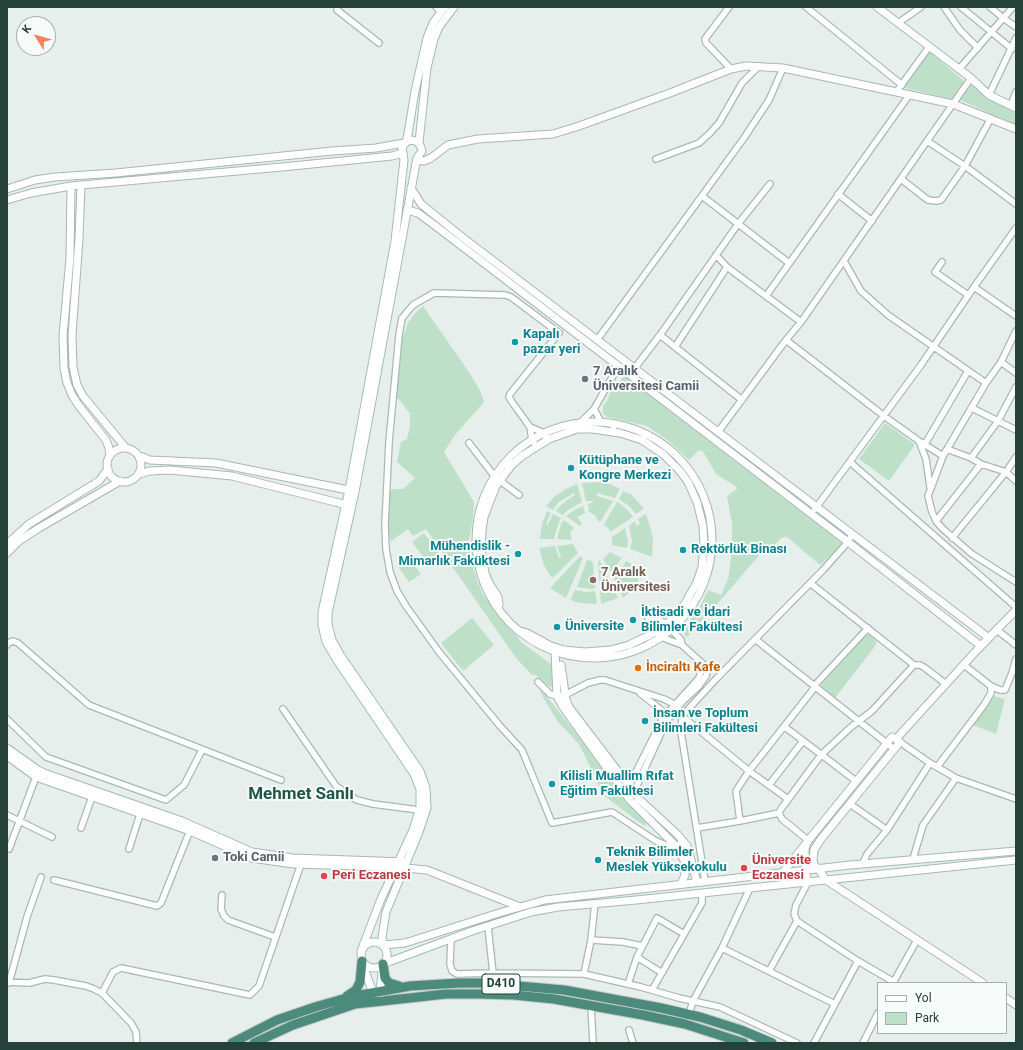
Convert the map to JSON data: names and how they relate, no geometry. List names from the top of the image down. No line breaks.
{"streets":{"highway":["D410"]},"districts":["Mehmet Sanlı"],"places":["Kapalı pazar yeri","7 Aralık Üniversitesi Camii","Kütüphane ve Kongre Merkezi","Rektörlük Binası","Mühendislik - Mimarlık Faküktesi","7 Aralık Üniversitesi","İktisadi ve İdari Bilimler Fakültesi","Üniversite","İnciraltı Kafe","İnsan ve Toplum Bilimleri Fakültesi","Kilisli Muallim Rıfat Eğitim Fakültesi","Toki Camii","Teknik Bilimler Meslek Yüksekokulu","Üniversite Eczanesi","Peri Eczanesi"],"legend":["Yol","Park"],"north":"top left"}
